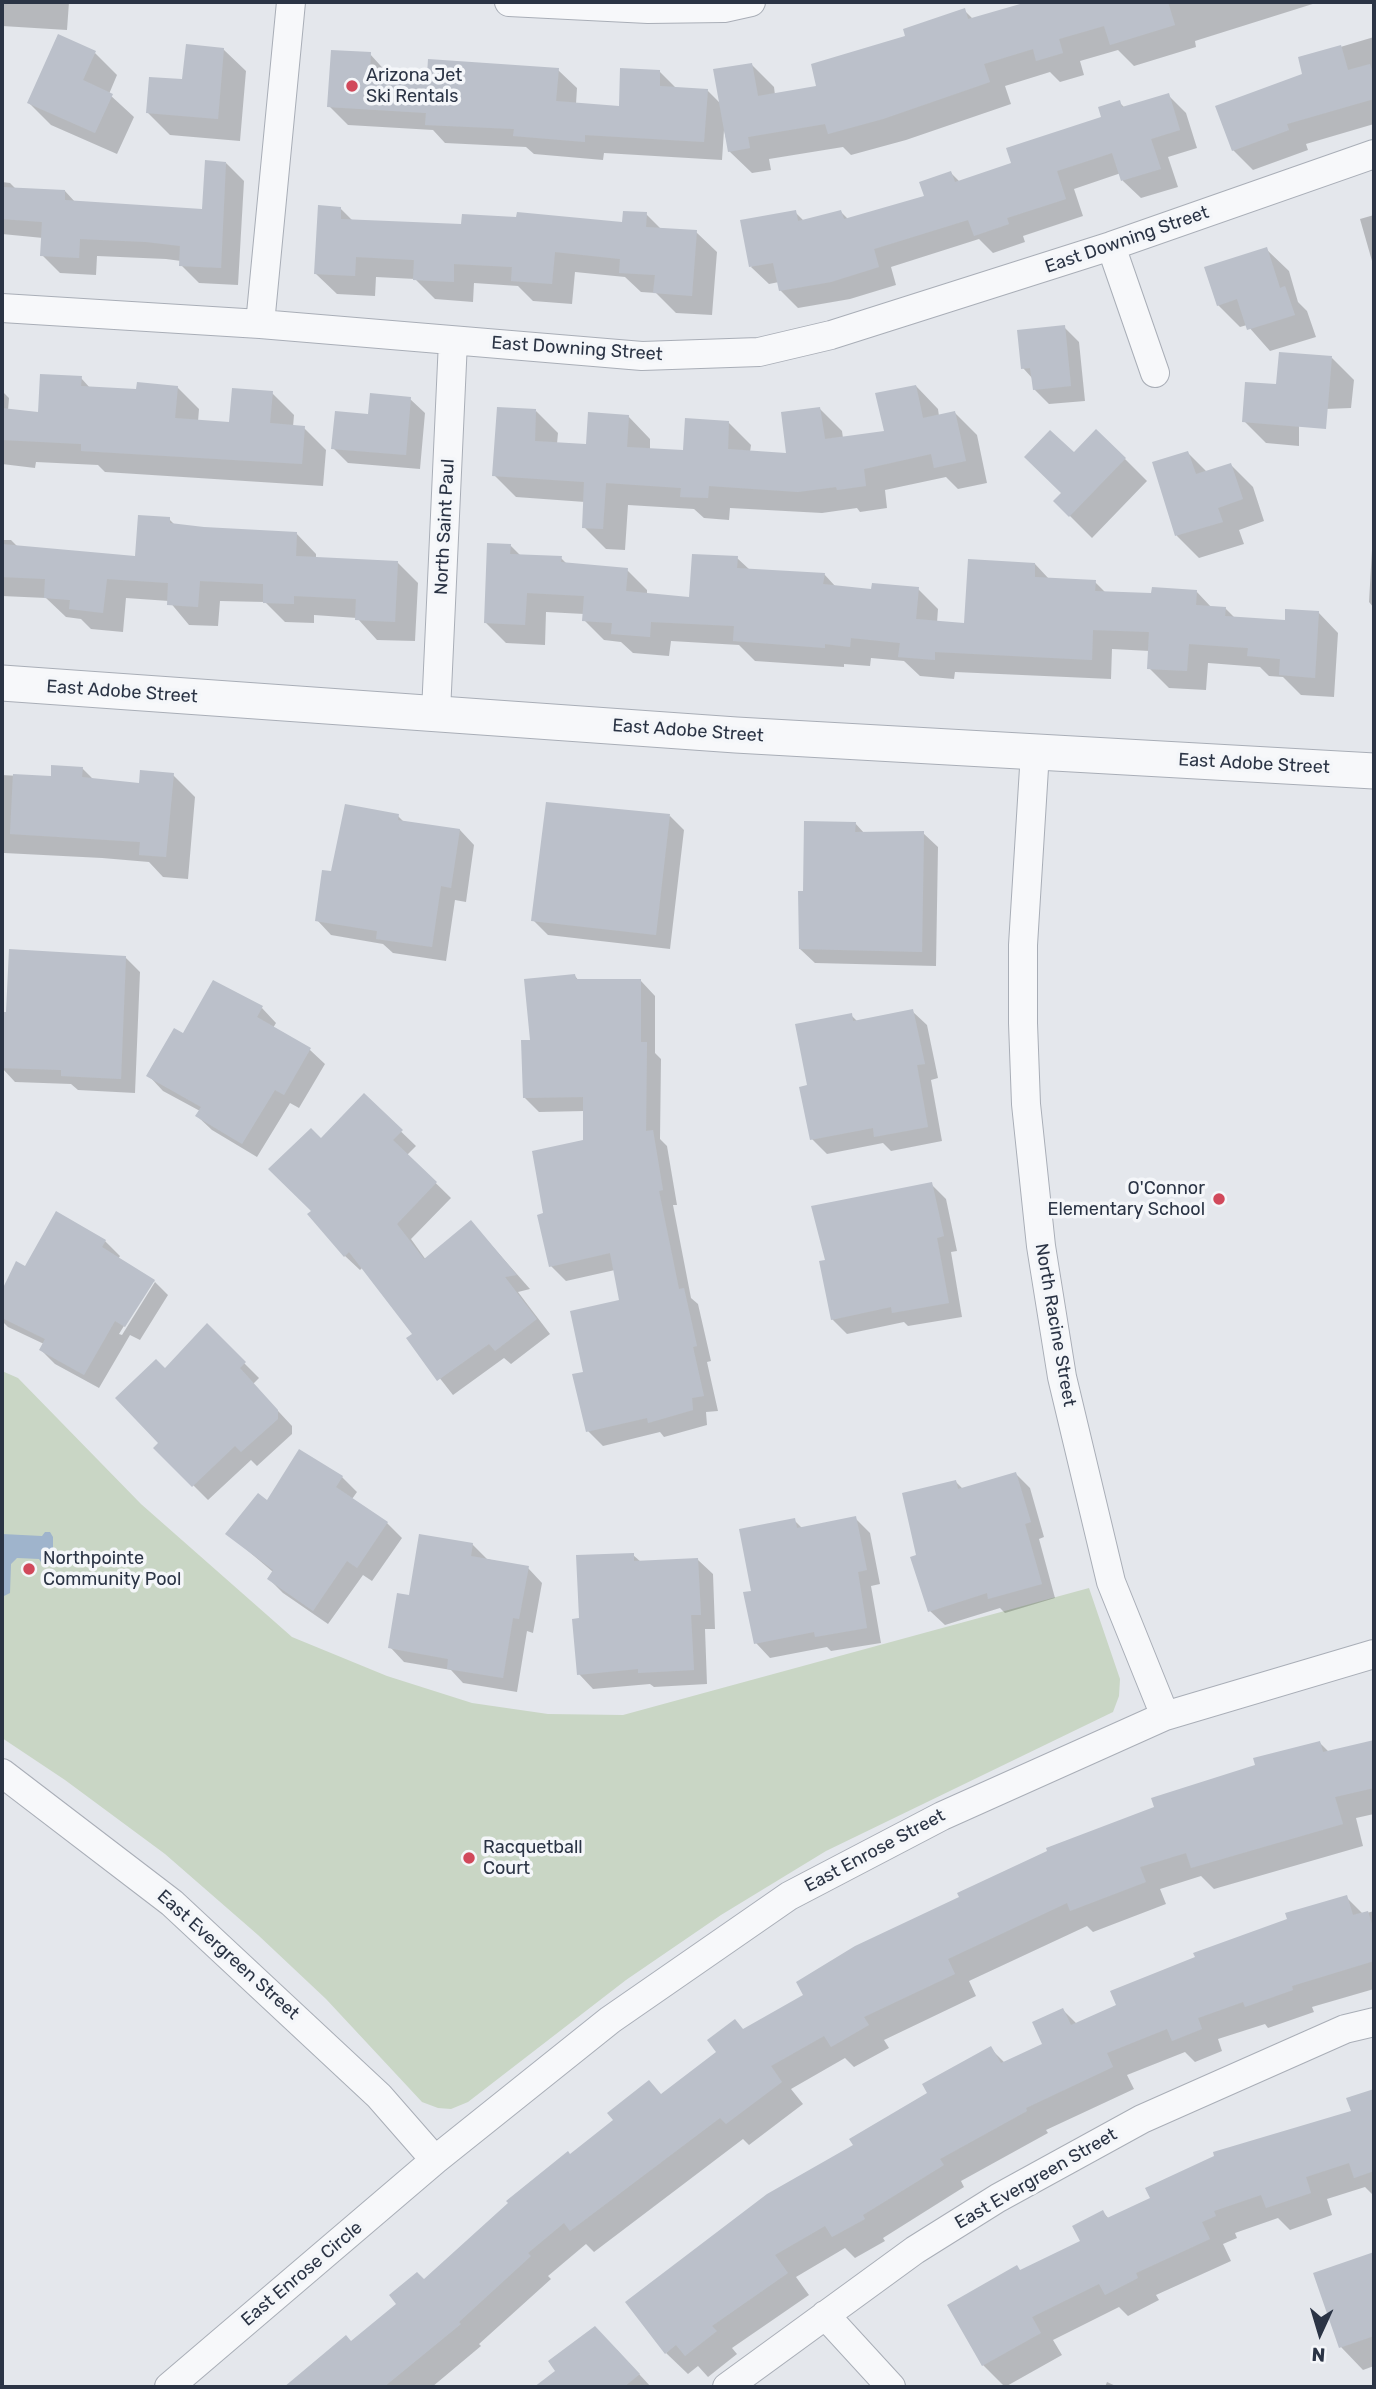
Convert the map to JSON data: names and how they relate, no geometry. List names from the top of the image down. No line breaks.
{"streets":{"street":["East Downing Street","North Saint Paul","East Adobe Street","North Racine Street","East Enrose Street","East Evergreen Street","East Enrose Circle"]},"crossings":[["East Downing Street","North Saint Paul"],["North Saint Paul","East Adobe Street"],["East Adobe Street","North Racine Street"],["North Racine Street","East Enrose Street"],["East Enrose Street","East Evergreen Street"],["East Enrose Street","East Enrose Circle"],["East Evergreen Street","East Enrose Circle"]],"places":["Arizona Jet Ski Rentals","O'Connor Elementary School","Northpointe Community Pool","Racquetball Court"],"north":"bottom"}
